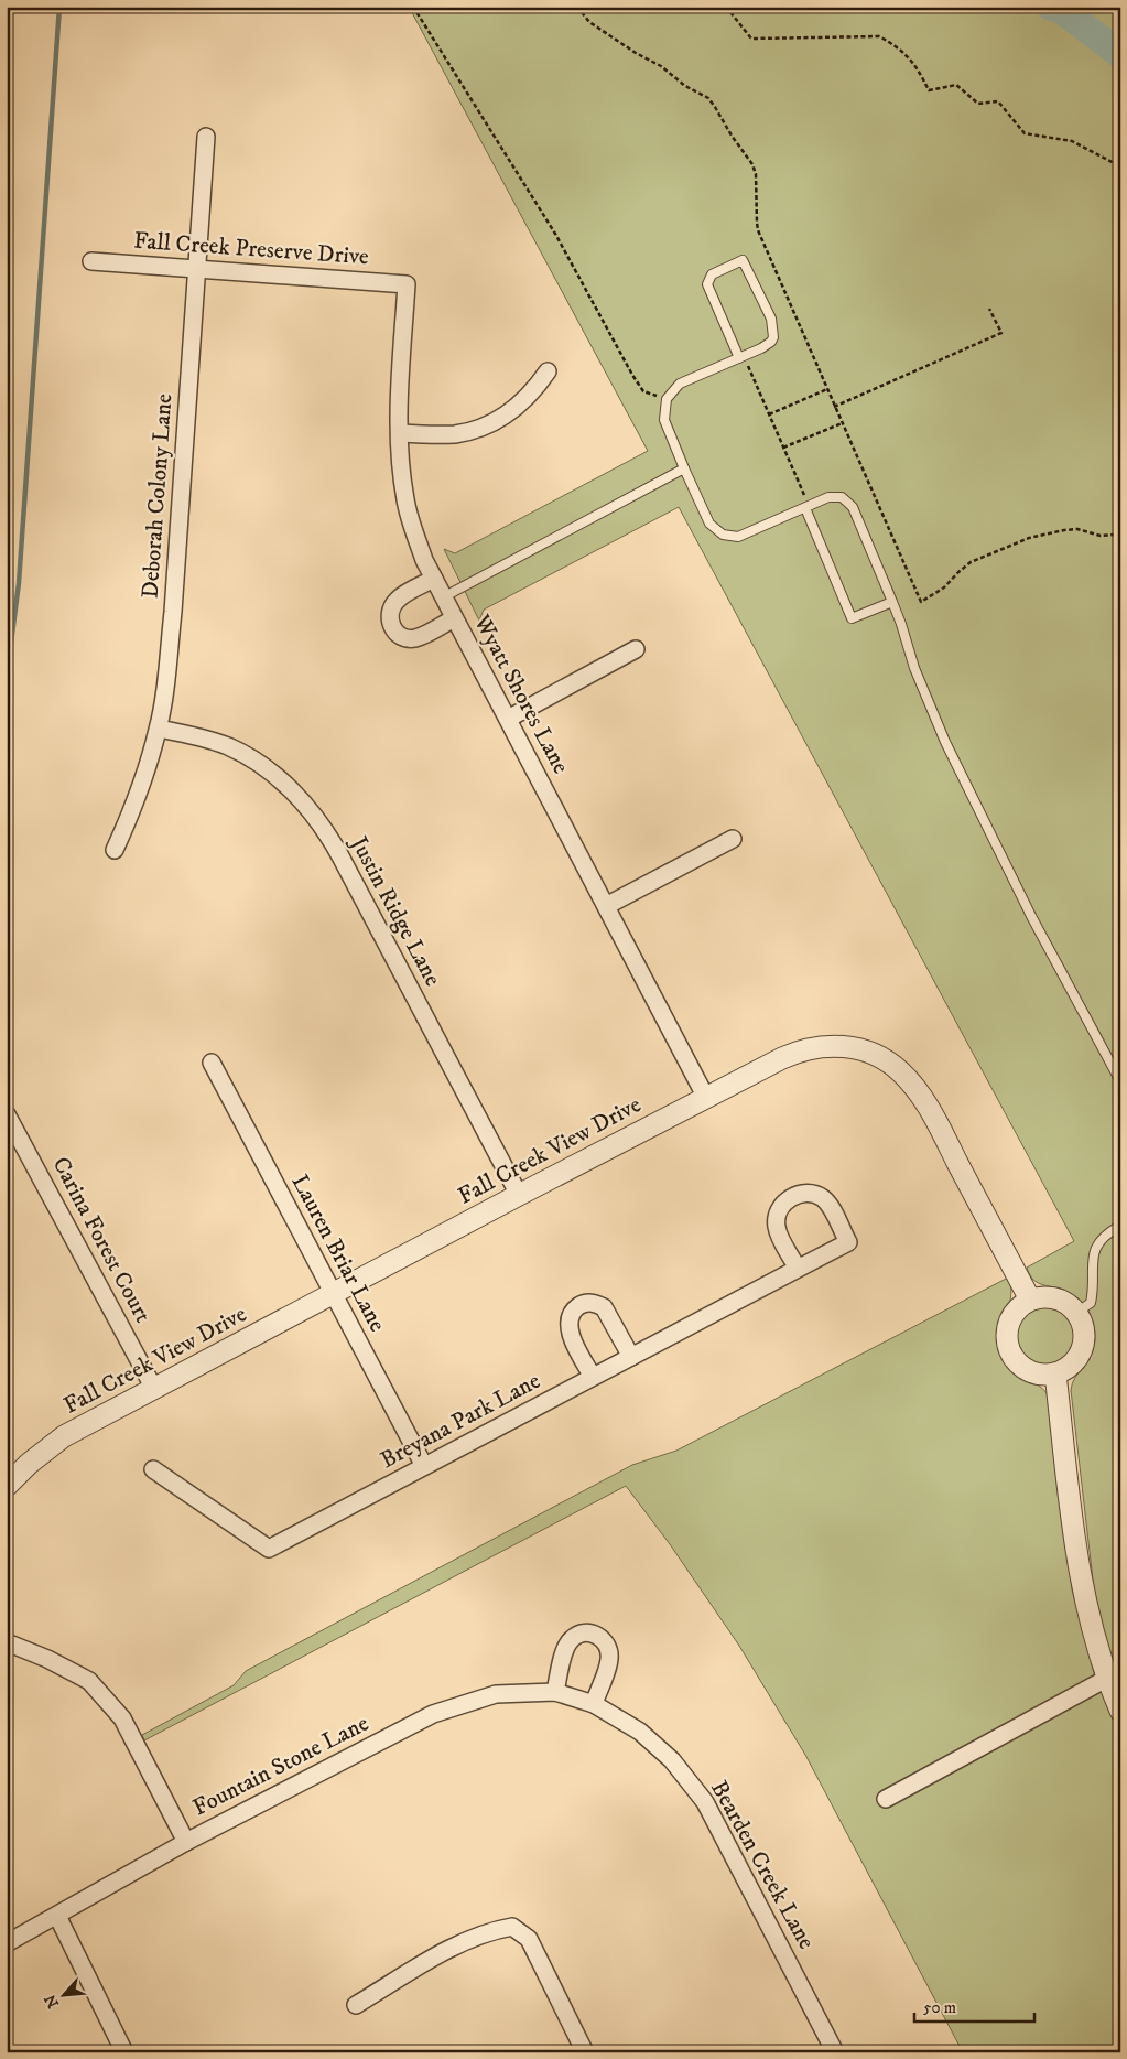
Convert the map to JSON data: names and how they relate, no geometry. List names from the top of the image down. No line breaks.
{"streets":{"street":["Fall Creek Preserve Drive","Deborah Colony Lane","Wyatt Shores Lane","Justin Ridge Lane","Fall Creek View Drive","Carina Forest Court","Lauren Briar Lane","Breyana Park Lane","Fountain Stone Lane","Bearden Creek Lane"]},"crossings":[["Fall Creek Preserve Drive","Deborah Colony Lane"],["Fall Creek Preserve Drive","Wyatt Shores Lane"],["Deborah Colony Lane","Justin Ridge Lane"],["Wyatt Shores Lane","Fall Creek View Drive"],["Justin Ridge Lane","Fall Creek View Drive"],["Fall Creek View Drive","Carina Forest Court"],["Fall Creek View Drive","Lauren Briar Lane"],["Lauren Briar Lane","Breyana Park Lane"],["Fountain Stone Lane","Bearden Creek Lane"]],"scale_bar":"50 m","north":"bottom left"}
